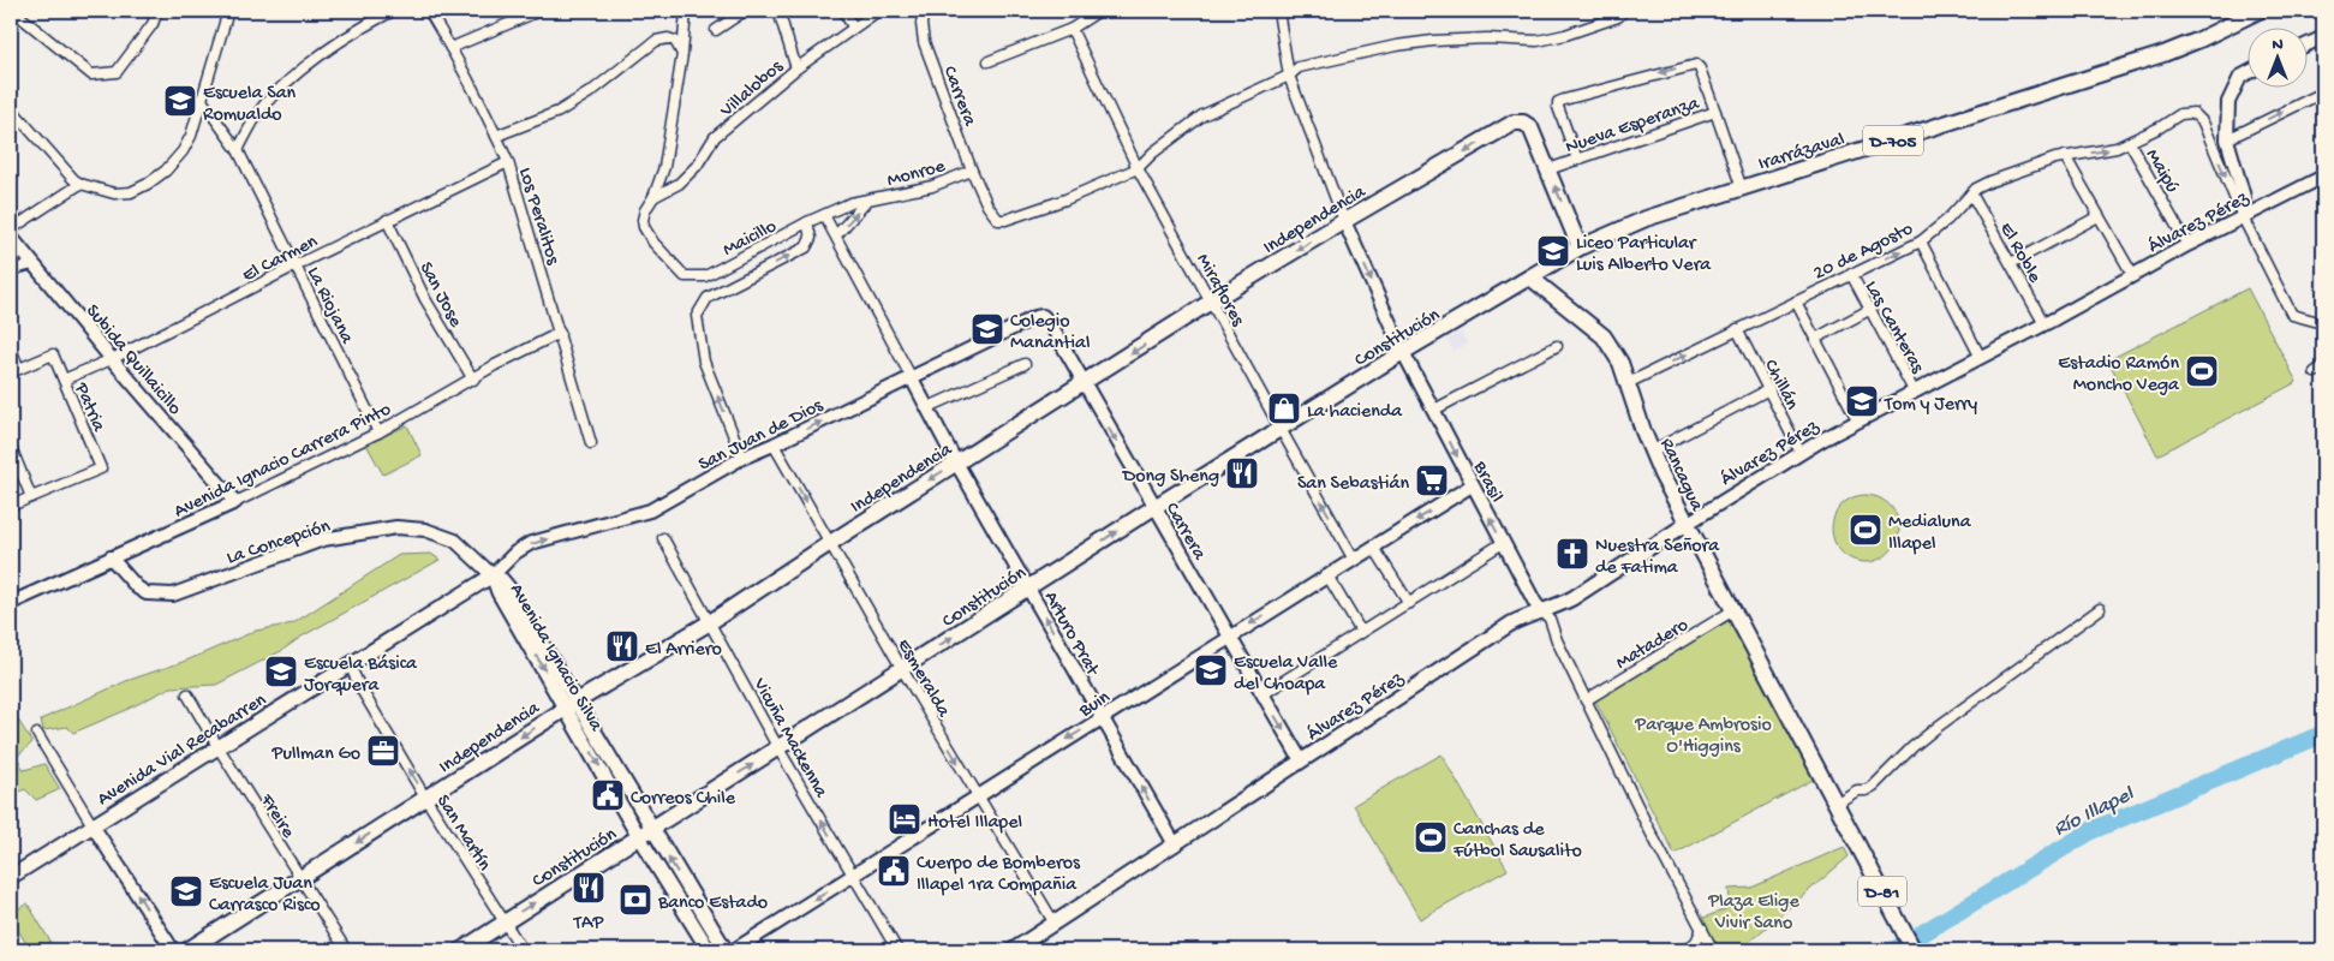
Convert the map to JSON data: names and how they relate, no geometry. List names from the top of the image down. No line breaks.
{"streets":{"main road":["D-705","Irarrázaval","Independencia","Álvarez Pérez","Constitución","Rancagua","Avenida Ignacio Silva","Avenida Vial Recabarren","D-81"],"street":["Villalobos","Carrera","Nueva Esperanza","Maipú","Monroe","Los Peralitos","Maicillo","20 de Agosto","El Roble","El Carmen","Miraflores","San Jose","La Riojana","Las Canteras","Subida Quillaicillo","Chillán","Patria","San Juan de Dios","Avenida Ignacio Carrera Pinto","Brasil","La Concepción","Arturo Prat","Matadero","Esmeralda","Buin","Vicuña Mackenna","Freire","San Martín"]},"crossings":[["Villalobos","Maicillo"],["Carrera","Monroe"],["Carrera","Independencia"],["Carrera","Álvarez Pérez"],["Carrera","Miraflores"],["Carrera","Constitución"],["Carrera","San Juan de Dios"],["Carrera","Buin"],["Nueva Esperanza","Irarrázaval"],["Nueva Esperanza","Independencia"],["Irarrázaval","Independencia"],["Irarrázaval","Constitución"],["Irarrázaval","Rancagua"],["Maipú","Álvarez Pérez"],["Maipú","20 de Agosto"],["Monroe","Maicillo"],["Monroe","Arturo Prat"],["Los Peralitos","El Carmen"],["Los Peralitos","Avenida Ignacio Carrera Pinto"],["Independencia","Miraflores"],["Independencia","Brasil"],["Independencia","Arturo Prat"],["Independencia","Avenida Ignacio Silva"],["Independencia","Esmeralda"],["Independencia","Vicuña Mackenna"],["Independencia","Freire"],["Independencia","San Martín"],["Álvarez Pérez","20 de Agosto"],["Álvarez Pérez","El Roble"],["Álvarez Pérez","Las Canteras"],["Álvarez Pérez","Chillán"],["Álvarez Pérez","Rancagua"],["Álvarez Pérez","Brasil"],["Álvarez Pérez","Arturo Prat"],["Álvarez Pérez","Esmeralda"],["Maicillo","San Juan de Dios"],["20 de Agosto","El Roble"],["20 de Agosto","Las Canteras"],["20 de Agosto","Chillán"],["20 de Agosto","Rancagua"],["El Carmen","San Jose"],["El Carmen","La Riojana"],["El Carmen","Subida Quillaicillo"],["El Carmen","Patria"],["Miraflores","Constitución"],["Miraflores","Buin"],["San Jose","Avenida Ignacio Carrera Pinto"],["La Riojana","Avenida Ignacio Carrera Pinto"],["Constitución","Rancagua"],["Constitución","Brasil"],["Constitución","Arturo Prat"],["Constitución","Avenida Ignacio Silva"],["Constitución","Esmeralda"],["Constitución","Vicuña Mackenna"],["Constitución","San Martín"],["Subida Quillaicillo","Avenida Ignacio Carrera Pinto"],["San Juan de Dios","La Concepción"],["San Juan de Dios","Arturo Prat"],["San Juan de Dios","Avenida Ignacio Silva"],["San Juan de Dios","Esmeralda"],["San Juan de Dios","Avenida Vial Recabarren"],["Avenida Ignacio Carrera Pinto","La Concepción"],["Rancagua","Matadero"],["Brasil","Matadero"],["Brasil","Buin"],["La Concepción","Avenida Ignacio Silva"],["La Concepción","Avenida Vial Recabarren"],["Arturo Prat","Buin"],["Avenida Ignacio Silva","Avenida Vial Recabarren"],["Esmeralda","Buin"],["Buin","Vicuña Mackenna"],["Avenida Vial Recabarren","Freire"],["Avenida Vial Recabarren","San Martín"]],"one_way":["Independencia","Constitución","San Juan de Dios","Arturo Prat","Esmeralda","San Martín"],"water":["Río Illapel"],"parks":["Parque Ambrosio O'Higgins","Plaza Elige Vivir Sano"],"places":{"school or university":["Escuela San Romualdo","Liceo Particular Luis Alberto Vera","Colegio Manantial","Tom y Jerry","Escuela Valle del Choapa","Escuela Básica Jorquera","Escuela Juan Carrasco Risco"],"sports":["Estadio Ramón Moncho Vega","Medialuna Illapel","Canchas de Fútbol Sausalito"],"shop":["La hacienda"],"restaurant":["Dong Sheng","El Arriero","TAP"],"supermarket":["San Sebastián"],"church":["Nuestra Señora de Fatima"],"office":["Pullman Go"],"public building":["Correos Chile","Cuerpo de Bomberos Illapel 1ra Compañia"],"hotel":["Hotel Illapel"],"bank":["Banco Estado"]},"north":"top"}
